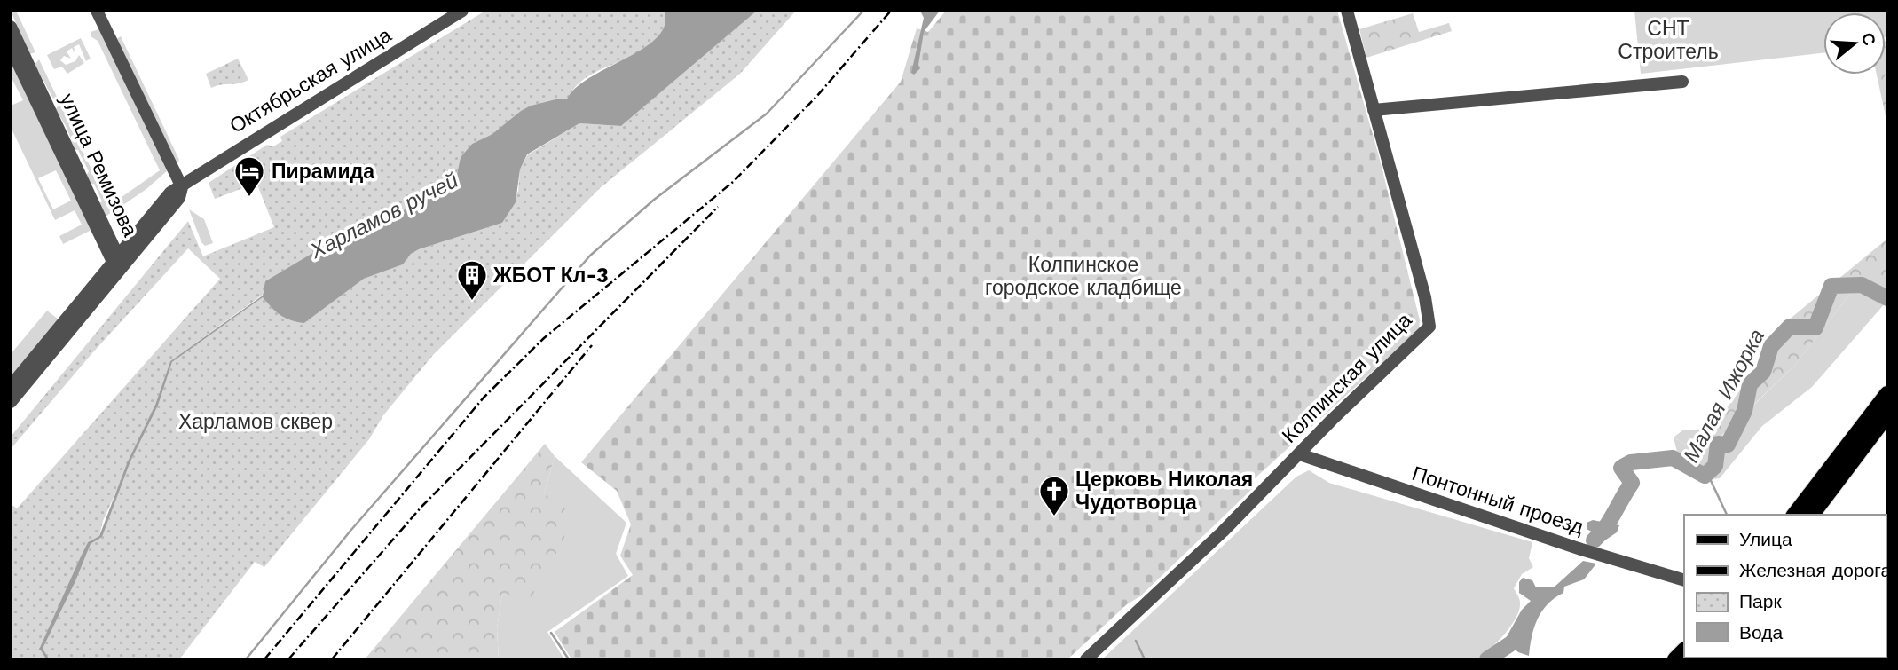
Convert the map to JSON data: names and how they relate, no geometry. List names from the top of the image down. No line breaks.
{"streets":{"street":["Октябрьская улица","улица Ремизова","Колпинская улица","Понтонный проезд"]},"crossings":[["Октябрьская улица","улица Ремизова"],["Колпинская улица","Понтонный проезд"]],"water":["Харламов ручей","Малая Ижорка"],"parks":["СНТ Строитель","Колпинское городское кладбище","Харламов сквер"],"places":{"hotel":["Пирамида"],"building":["ЖБОТ Кл-3"],"church":["Церковь Николая Чудотворца"]},"legend":["Улица","Железная дорога","Парк","Вода"],"north":"right"}
